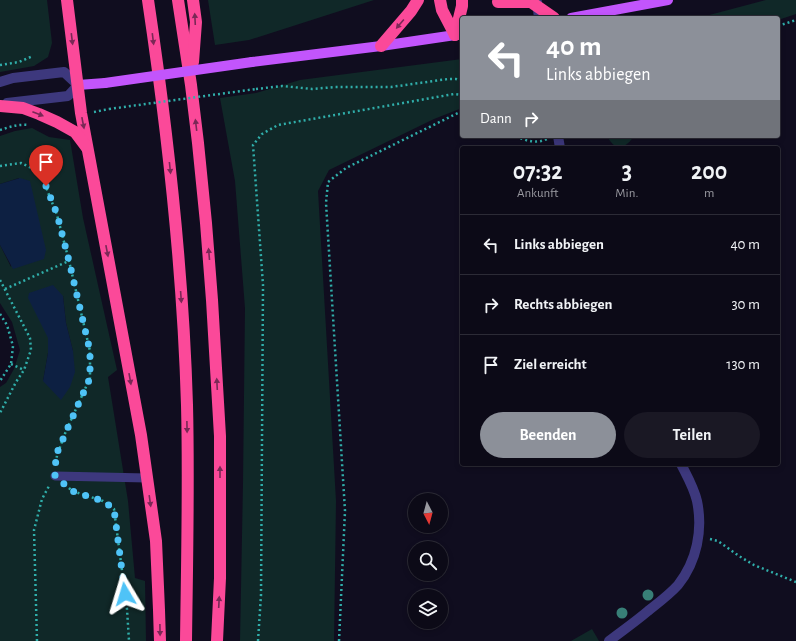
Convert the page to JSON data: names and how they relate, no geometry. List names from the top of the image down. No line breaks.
{"north":"bottom","page":{"turn":["40 m","Links abbiegen"],"then":"Dann","eta":["07:32","Ankunft","3","Min.","200","m"],"list":[{"name":"Links abbiegen","value":"40 m"},{"name":"Rechts abbiegen","value":"30 m"},{"name":"Ziel erreicht","value":"130 m"}],"buttons":["Beenden","Teilen"]}}
